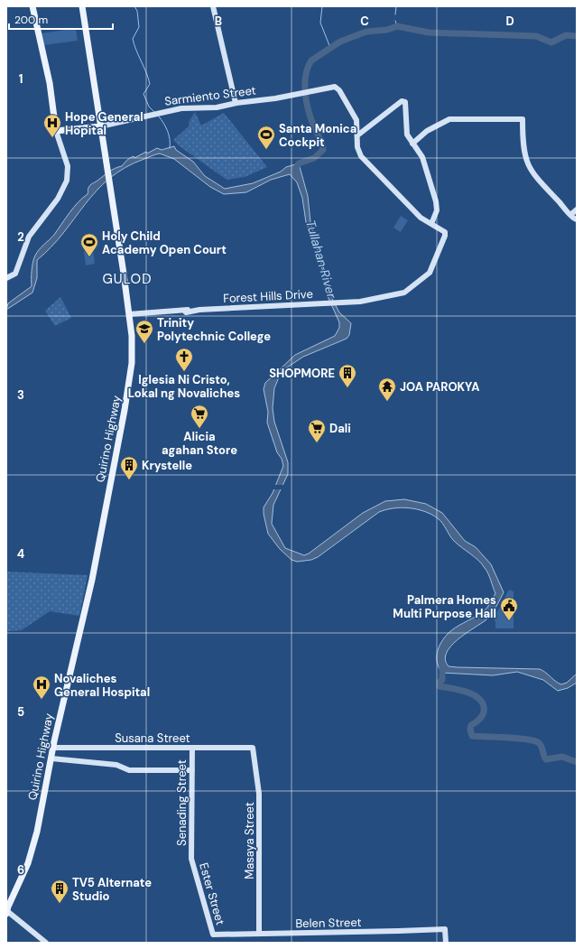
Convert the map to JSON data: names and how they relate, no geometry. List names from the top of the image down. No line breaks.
{"streets":{"main road":["Sarmiento Street","Quirino Highway"],"street":["Forest Hills Drive","Susana Street","Senading Street","Masaya Street","Ester Street","Belen Street"]},"crossings":[["Sarmiento Street","Quirino Highway"],["Forest Hills Drive","Quirino Highway"],["Quirino Highway","Susana Street"],["Susana Street","Senading Street"],["Susana Street","Masaya Street"],["Senading Street","Ester Street"],["Masaya Street","Belen Street"],["Ester Street","Belen Street"]],"districts":["GULOD"],"water":["Tullahan River"],"places":{"hospital":["Hope General Hopital","Novaliches General Hospital"],"sports":["Santa Monica Cockpit","Holy Child Academy Open Court"],"school or university":["Trinity Polytechnic College"],"church":["Iglesia Ni Cristo, Lokal ng Novaliches"],"building":["SHOPMORE","Krystelle","TV5 Alternate Studio"],"temple":["JOA PAROKYA"],"supermarket":["Alicia agahan Store","Dali"],"public building":["Palmera Homes Multi Purpose Hall"]},"scale_bar":"200 m","grid":{"columns":["B","C","D"],"rows":["1","2","3","4","5","6"]}}
